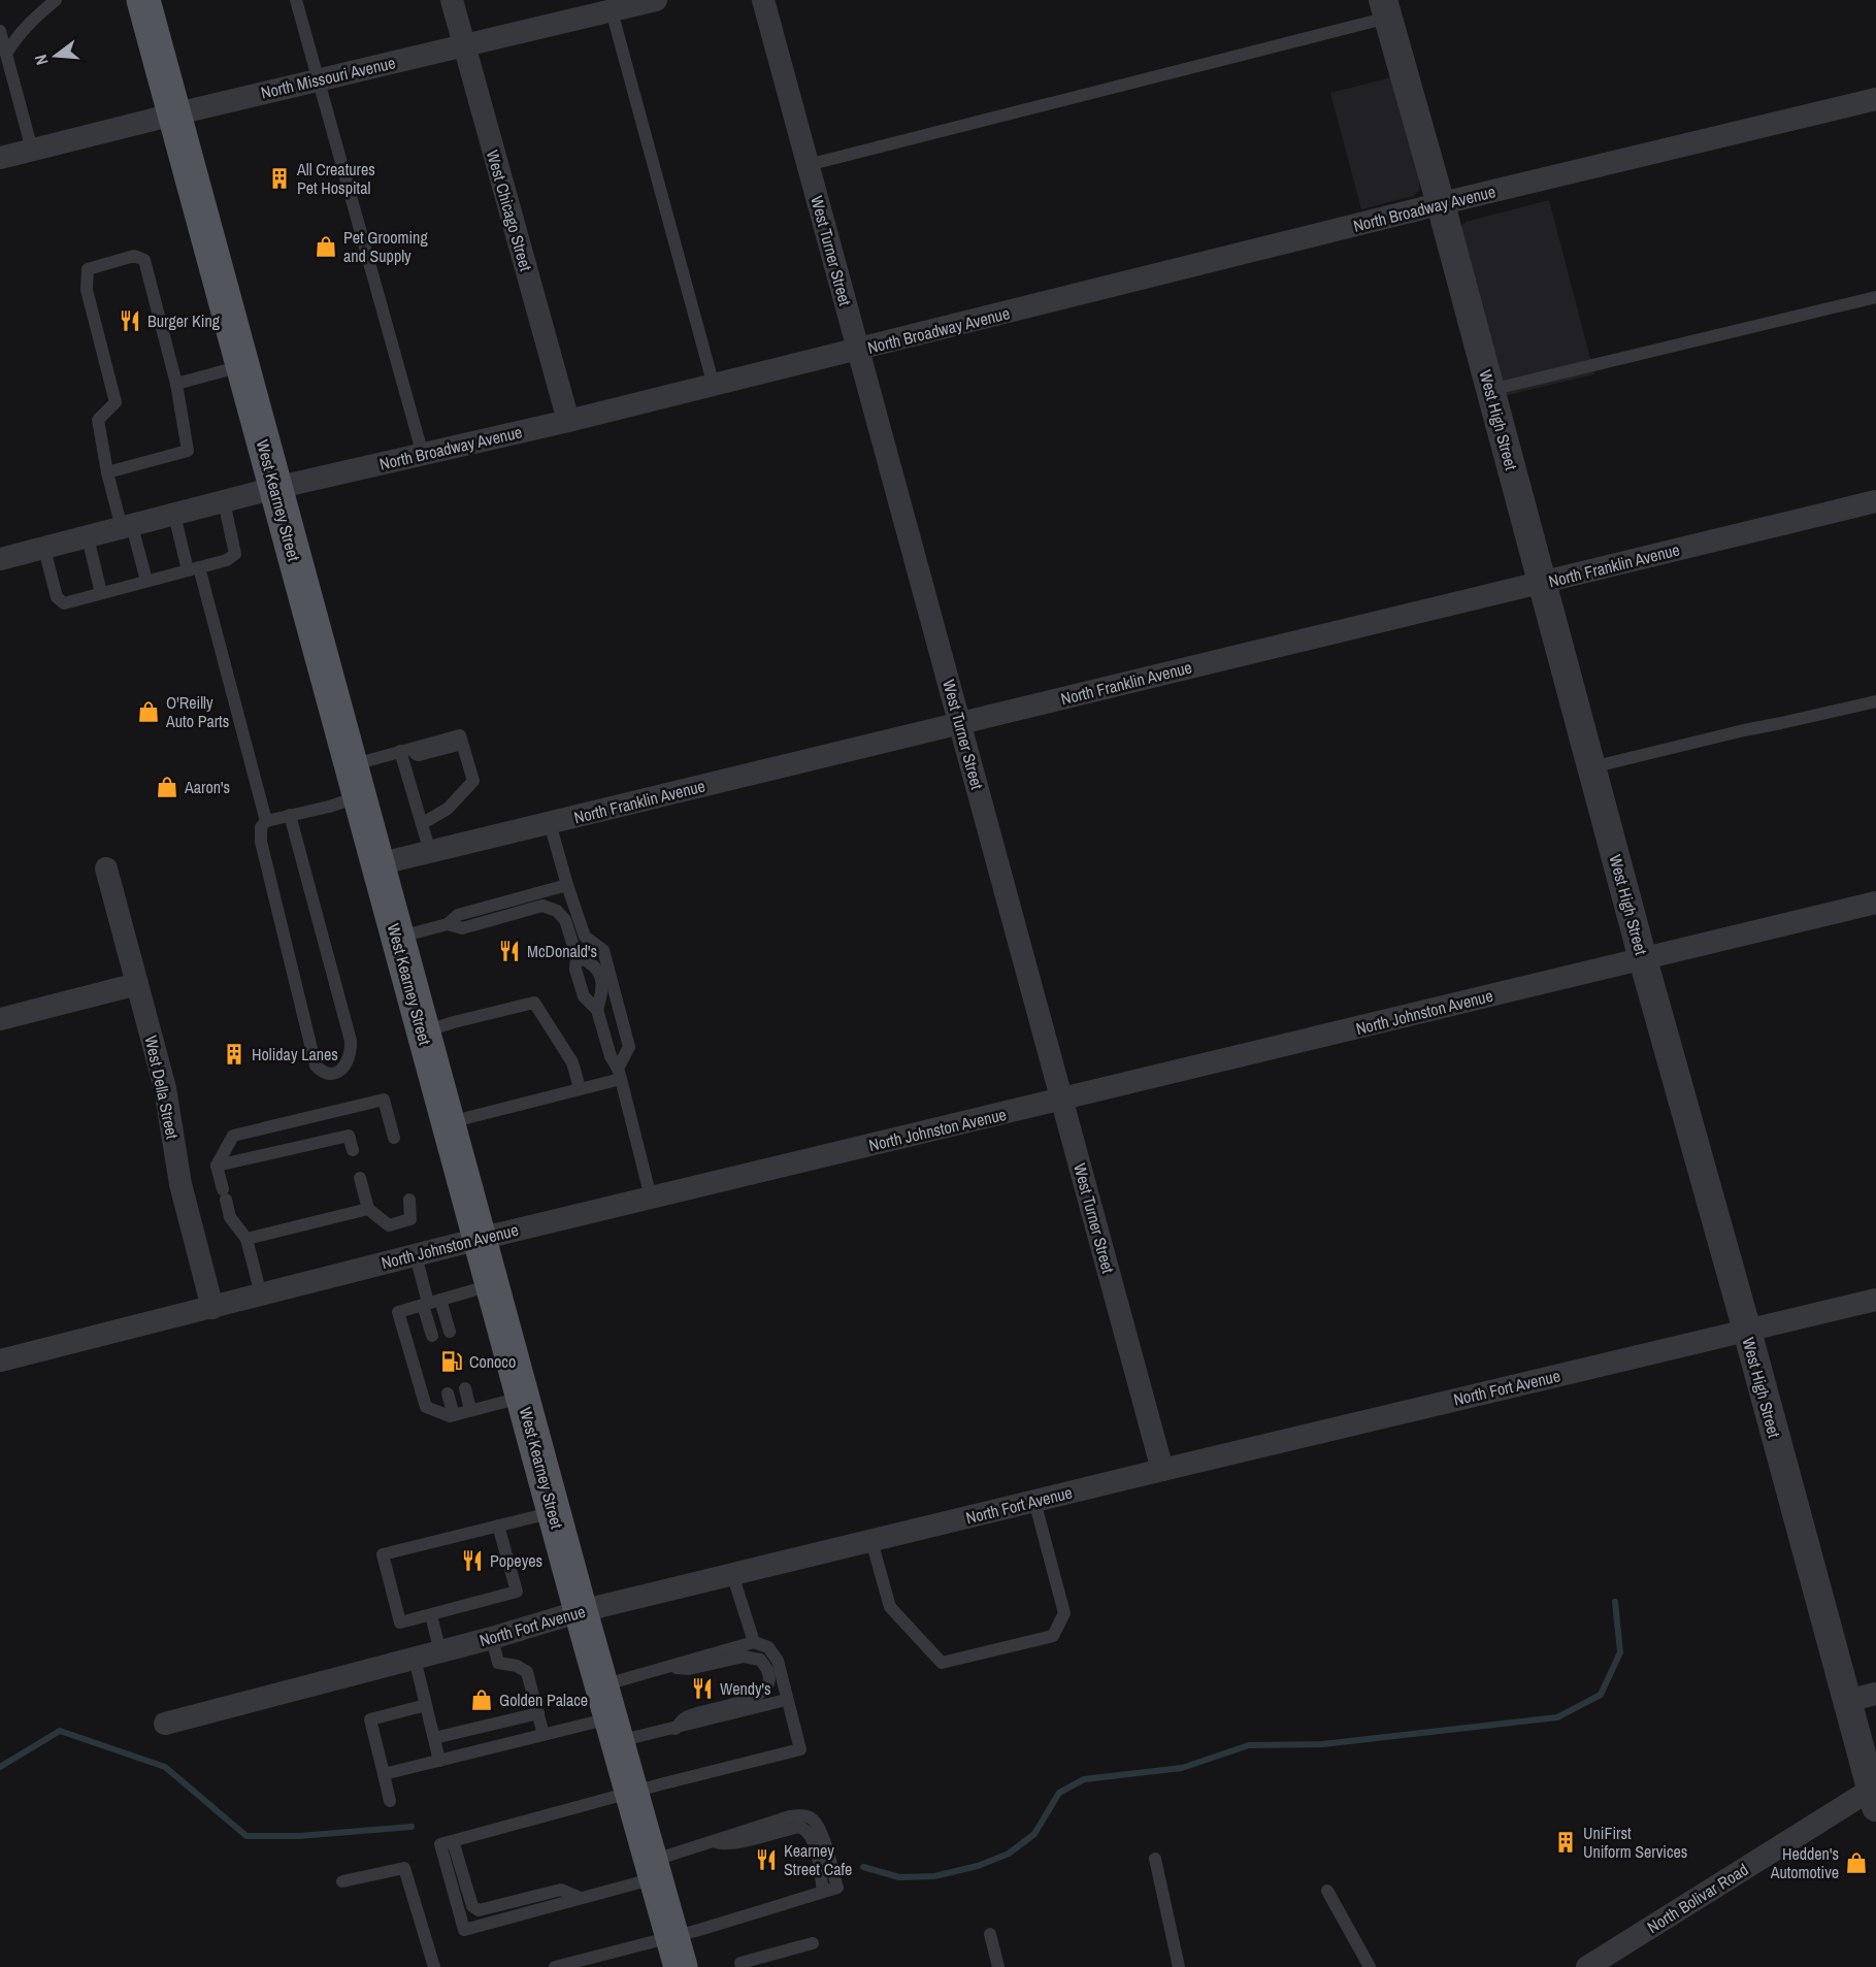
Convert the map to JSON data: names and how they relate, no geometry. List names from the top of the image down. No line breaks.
{"streets":{"main road":["West Kearney Street"],"street":["North Missouri Avenue","North Broadway Avenue","West Chicago Street","West Turner Street","West High Street","North Franklin Avenue","North Johnston Avenue","West Della Street","North Fort Avenue","North Bolivar Road"]},"crossings":[["North Missouri Avenue","West Chicago Street"],["North Missouri Avenue","West Kearney Street"],["North Broadway Avenue","West Chicago Street"],["North Broadway Avenue","West Turner Street"],["North Broadway Avenue","West High Street"],["North Broadway Avenue","West Kearney Street"],["West Turner Street","North Franklin Avenue"],["West Turner Street","North Johnston Avenue"],["West Turner Street","North Fort Avenue"],["West High Street","North Franklin Avenue"],["West High Street","North Johnston Avenue"],["West High Street","North Fort Avenue"],["West High Street","North Bolivar Road"],["West Kearney Street","North Franklin Avenue"],["West Kearney Street","North Johnston Avenue"],["West Kearney Street","North Fort Avenue"],["North Johnston Avenue","West Della Street"]],"places":{"building":["All Creatures Pet Hospital","Holiday Lanes","UniFirst Uniform Services"],"shop":["Pet Grooming and Supply","O'Reilly Auto Parts","Aaron's","Golden Palace","Hedden's Automotive"],"restaurant":["Burger King","McDonald's","Popeyes","Wendy's","Kearney Street Cafe"],"fuel station":["Conoco"]},"north":"left"}
